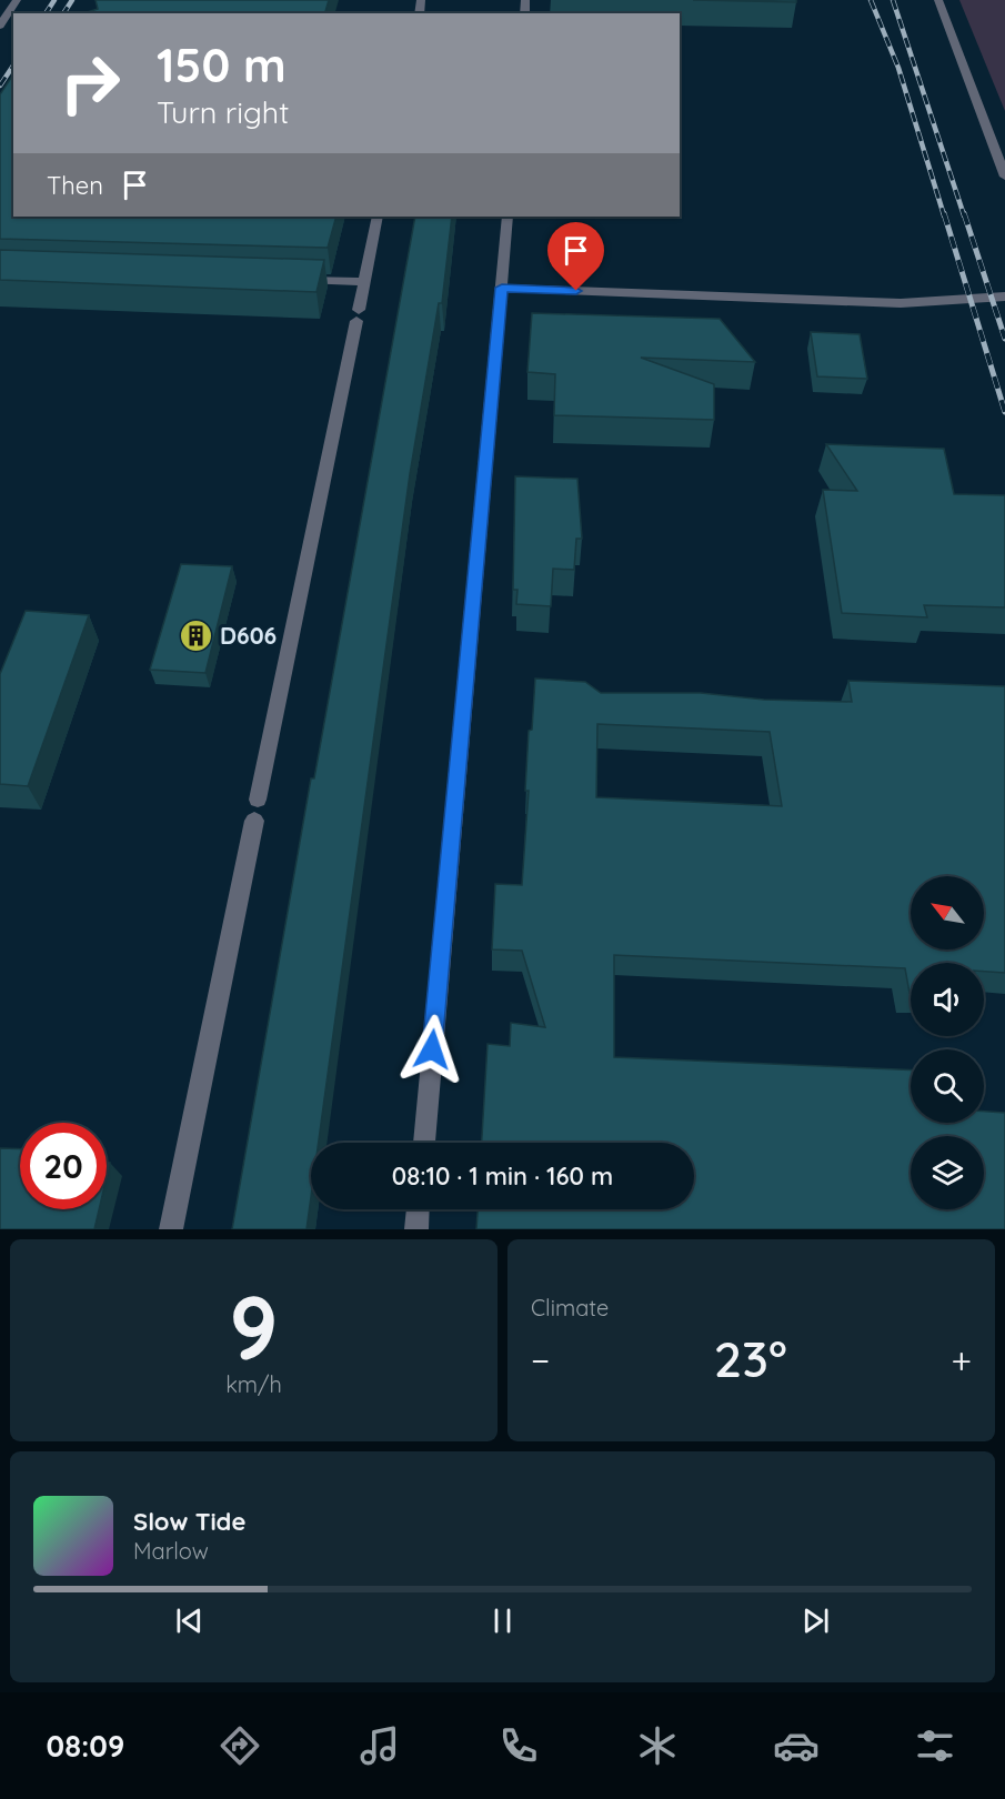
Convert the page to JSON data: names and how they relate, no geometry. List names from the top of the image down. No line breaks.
{"places":{"building":["D606"]},"north":"top left","page":{"turn":["150 m","Turn right"],"then":"Then","limit":"20","trip":"08:10 · 1 min · 160 m","tile":[["9","km/h"],"Climate"],"heat":["−","23°","+"],"song":["Slow Tide","Marlow"],"tabs":"08:09"}}
